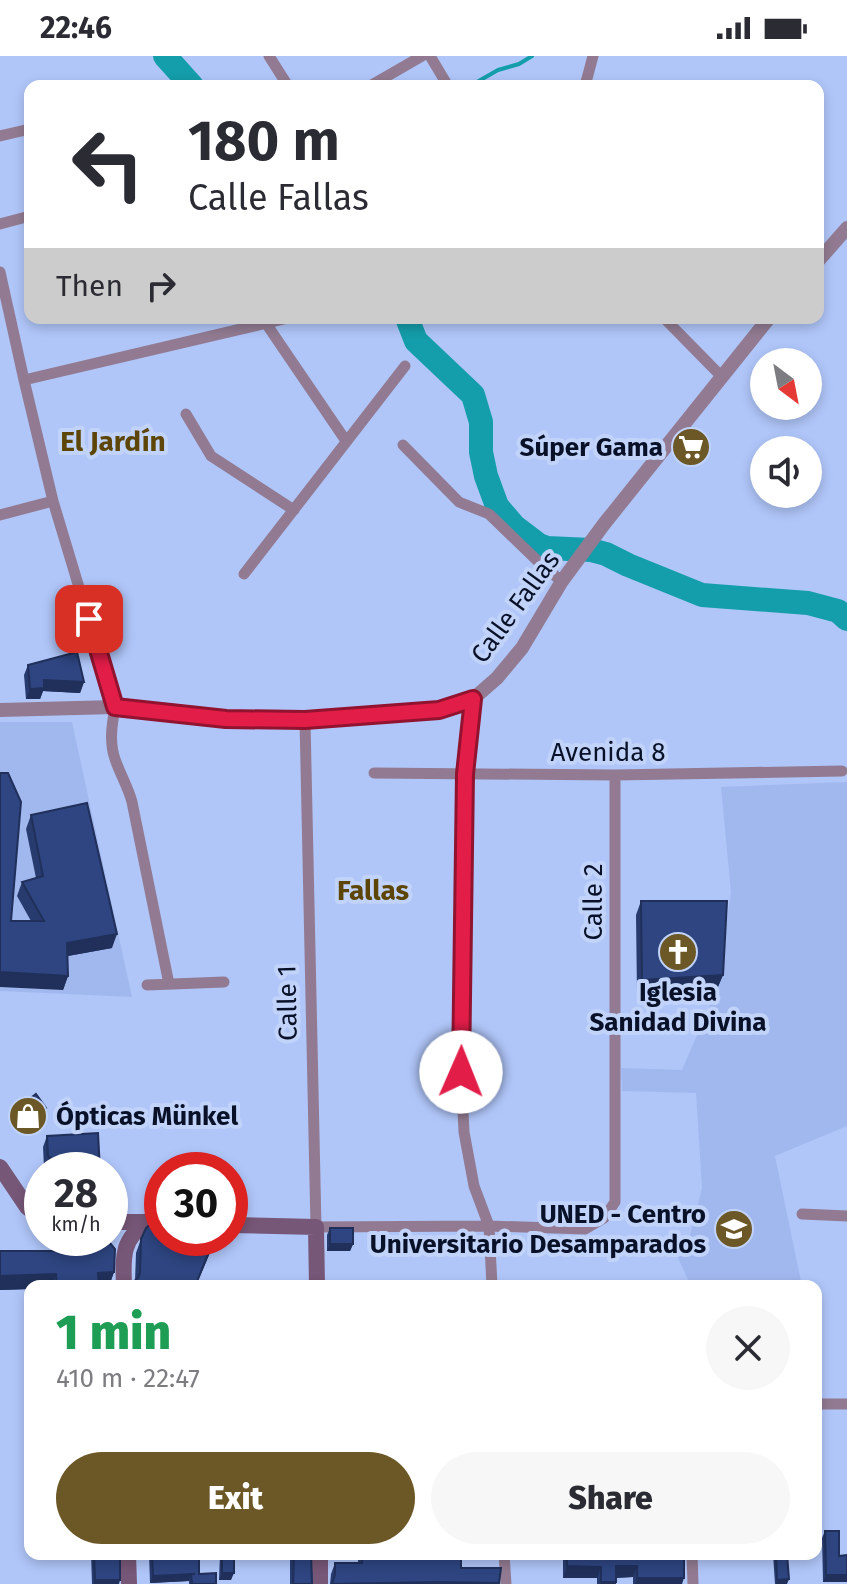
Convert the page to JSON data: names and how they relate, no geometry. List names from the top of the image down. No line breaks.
{"streets":{"main road":["Calle 1"],"street":["Calle Fallas","Avenida 8","Calle 2"]},"crossings":[["Calle Fallas","Calle 1"],["Avenida 8","Calle 2"]],"districts":["El Jardín","Fallas"],"places":{"supermarket":["Súper Gama"],"church":["Iglesia Sanidad Divina"],"shop":["Ópticas Münkel"],"school or university":["UNED - Centro Universitario Desamparados"]},"north":"bottom right","page":{"status":"22:46","turn":["180 m","Calle Fallas"],"then":"Then","speed":"28 km/h","limit":"30","heading":["1 min","410 m · 22:47"],"buttons":["Exit","Share"]}}
